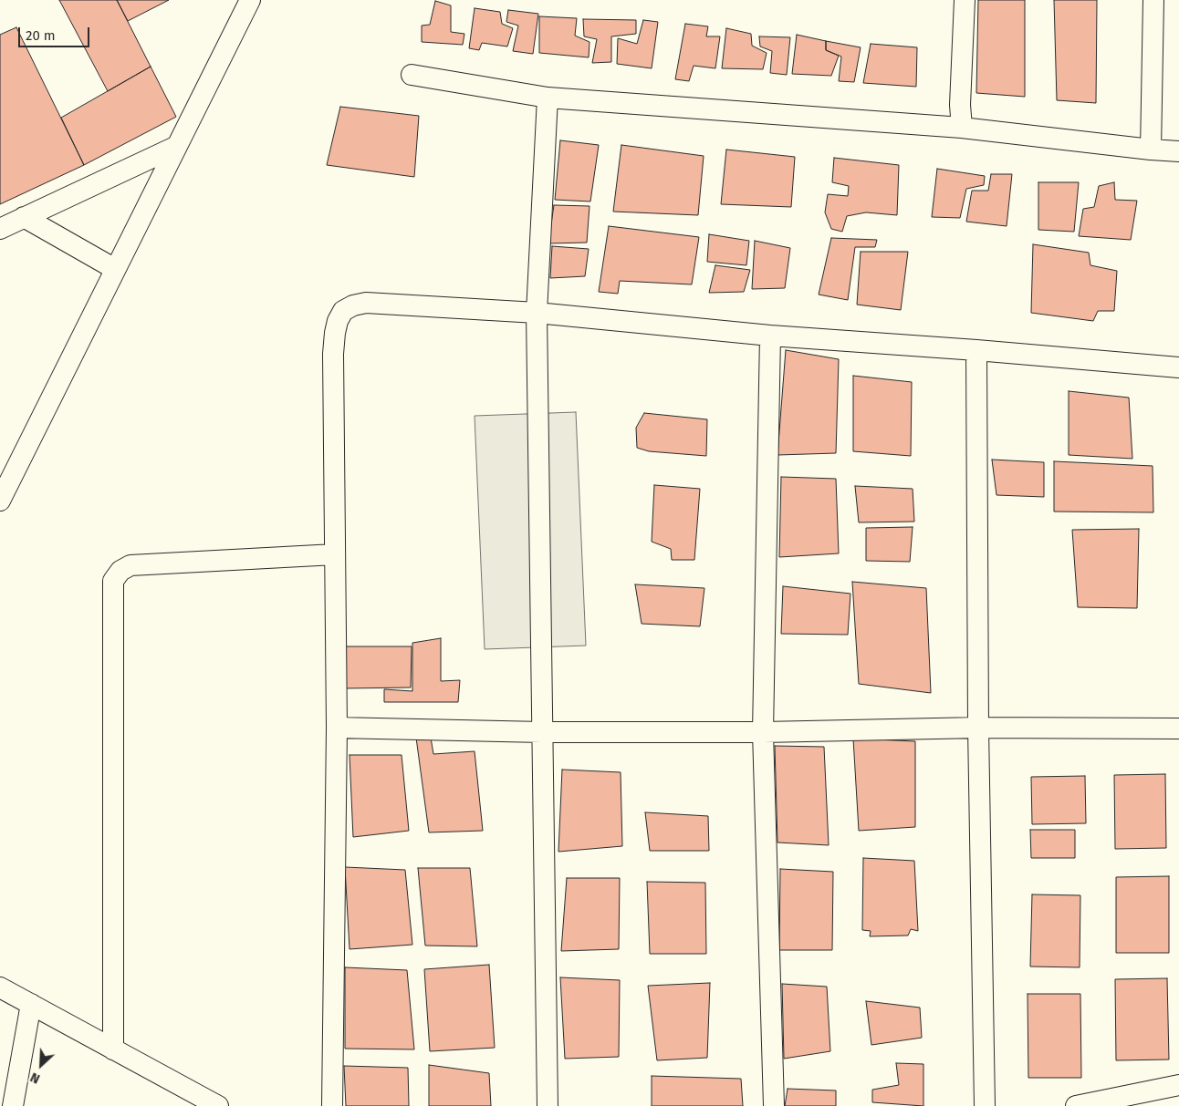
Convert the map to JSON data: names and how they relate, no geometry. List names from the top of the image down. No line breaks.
{"scale_bar":"20 m","north":"bottom left"}
